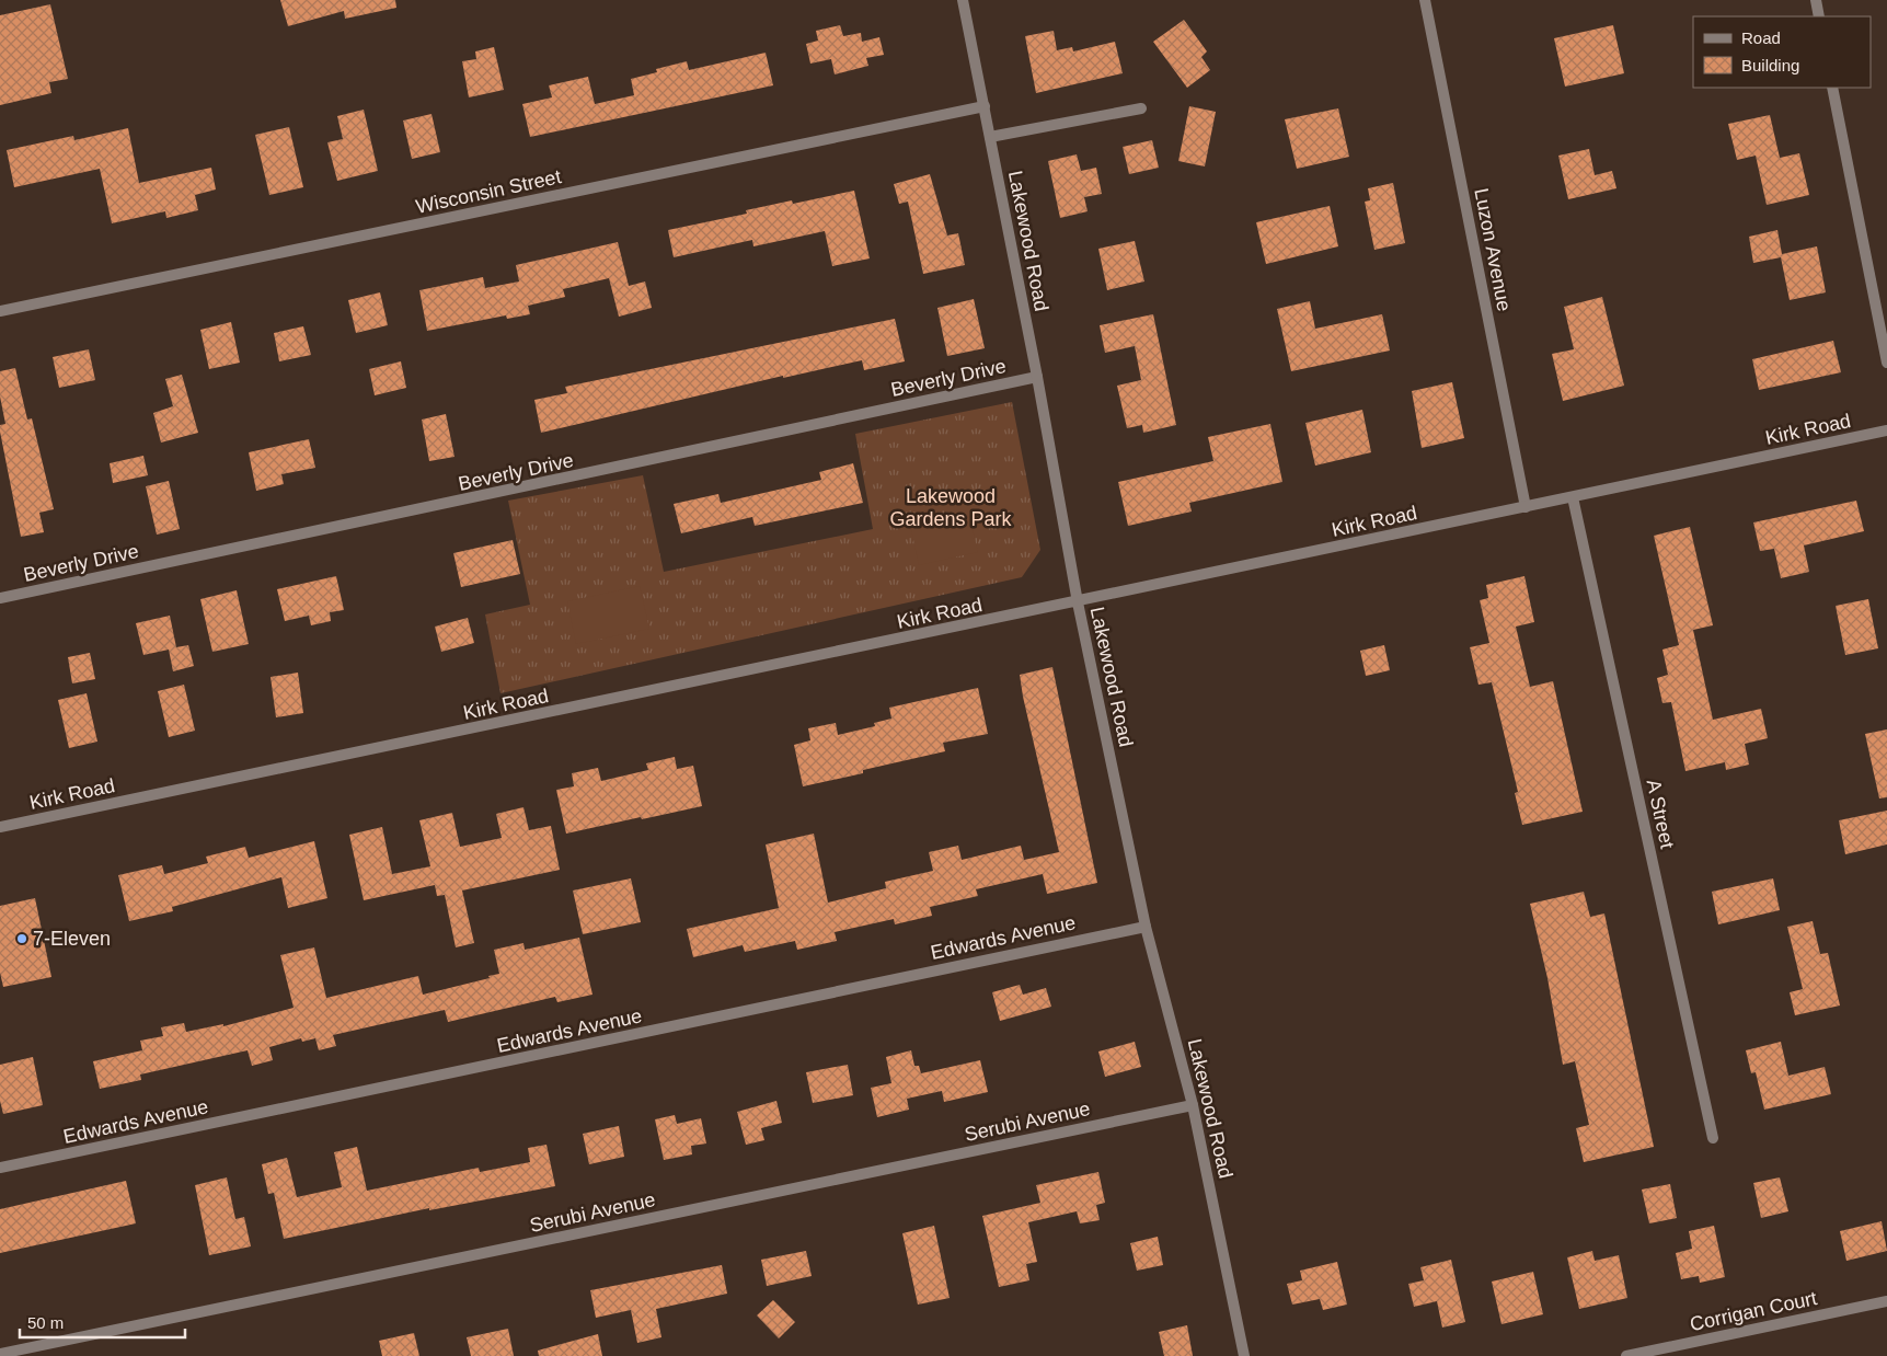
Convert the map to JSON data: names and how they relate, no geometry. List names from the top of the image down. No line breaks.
{"streets":{"street":["Wisconsin Street","Lakewood Road","Luzon Avenue","Beverly Drive","Kirk Road","A Street","Edwards Avenue","Serubi Avenue","Corrigan Court"]},"crossings":[["Wisconsin Street","Lakewood Road"],["Lakewood Road","Beverly Drive"],["Lakewood Road","Kirk Road"],["Lakewood Road","Edwards Avenue"],["Lakewood Road","Serubi Avenue"],["Luzon Avenue","Kirk Road"],["Kirk Road","A Street"]],"parks":["Lakewood Gardens Park"],"places":["7-Eleven"],"legend":["Road","Building"],"scale_bar":"50 m"}
